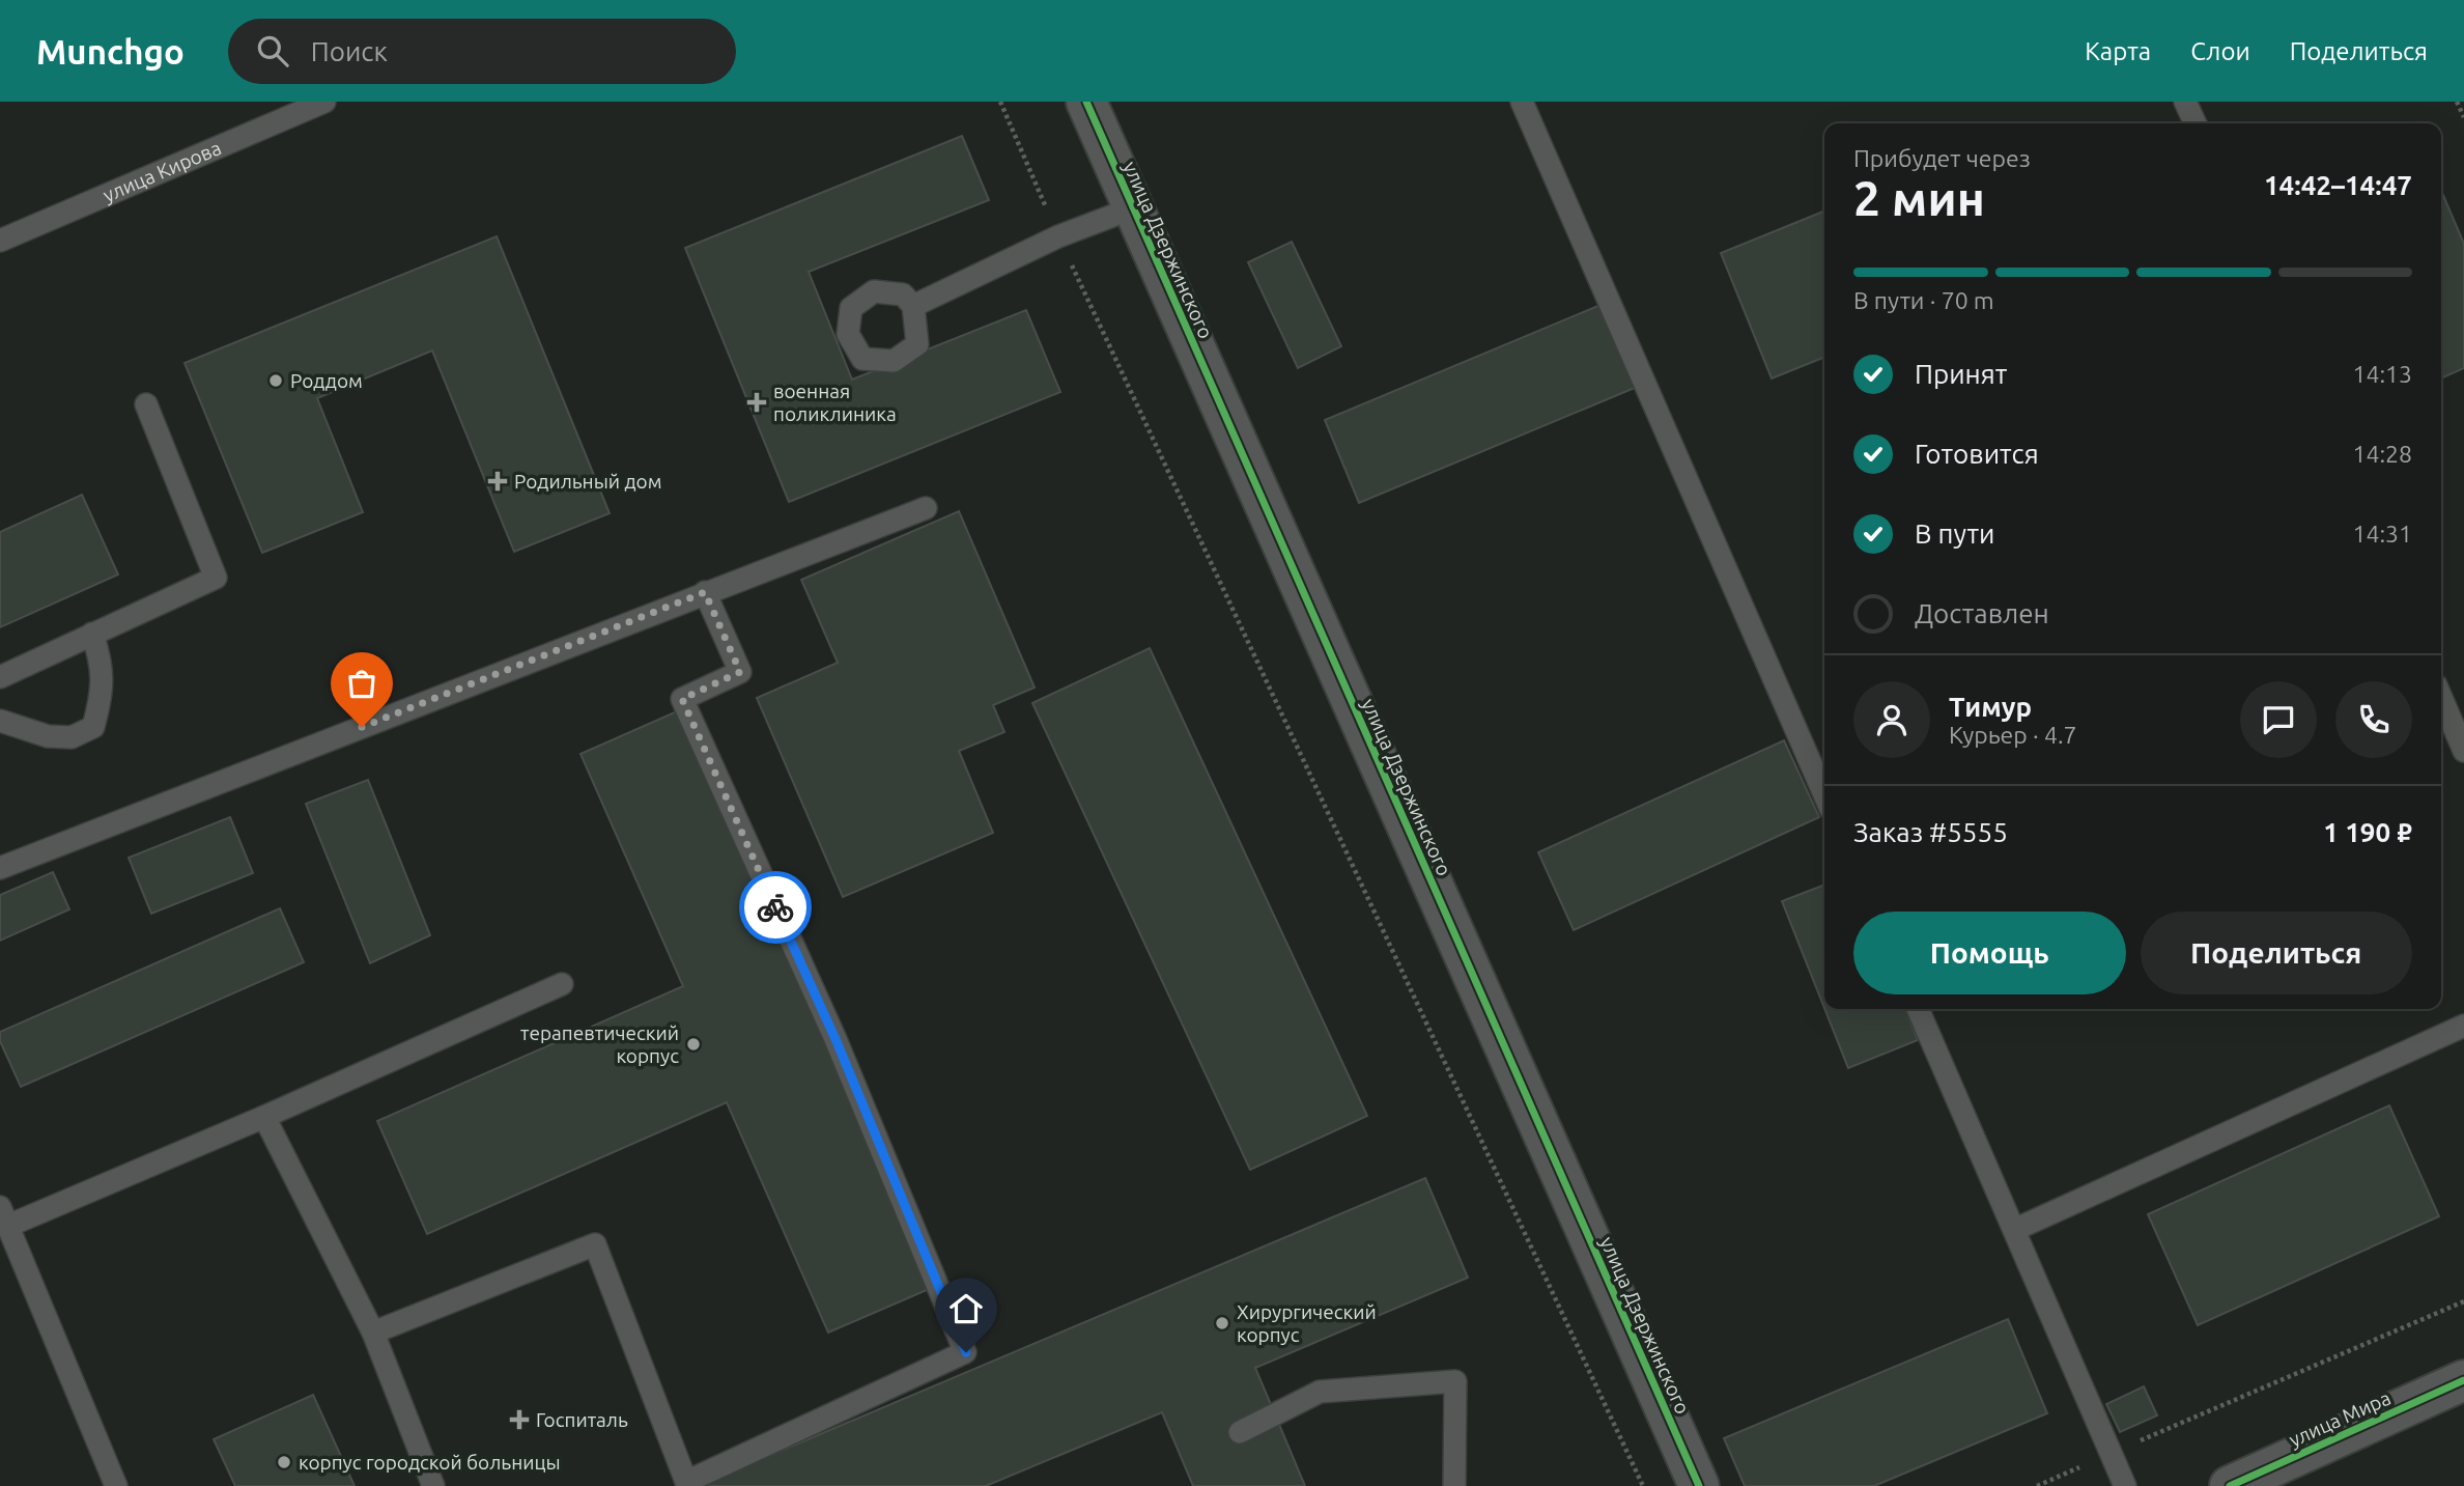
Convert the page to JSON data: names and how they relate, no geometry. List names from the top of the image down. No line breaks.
{"streets":{"street":["улица Дзержинского","улица Мира"],"lane":["улица Кирова"]},"places":{"other":["Роддом","терапевтический корпус","Хирургический корпус","корпус городской больницы"],"health":["военная поликлиника","Родильный дом","Госпиталь"]},"page":{"header":"Munchgo","search":"Поиск","nav":["Карта","Слои","Поделиться"],"heading":["2 мин","Прибудет через","14:42–14:47"],"panel":["Тимур","Курьер · 4.7","Заказ #5555","1 190 ₽"],"bar":"В пути · 70 m","list":[["Принят","14:13"],["Готовится","14:28"],["В пути","14:31"],"Доставлен"],"buttons":["Помощь","Поделиться"]}}
